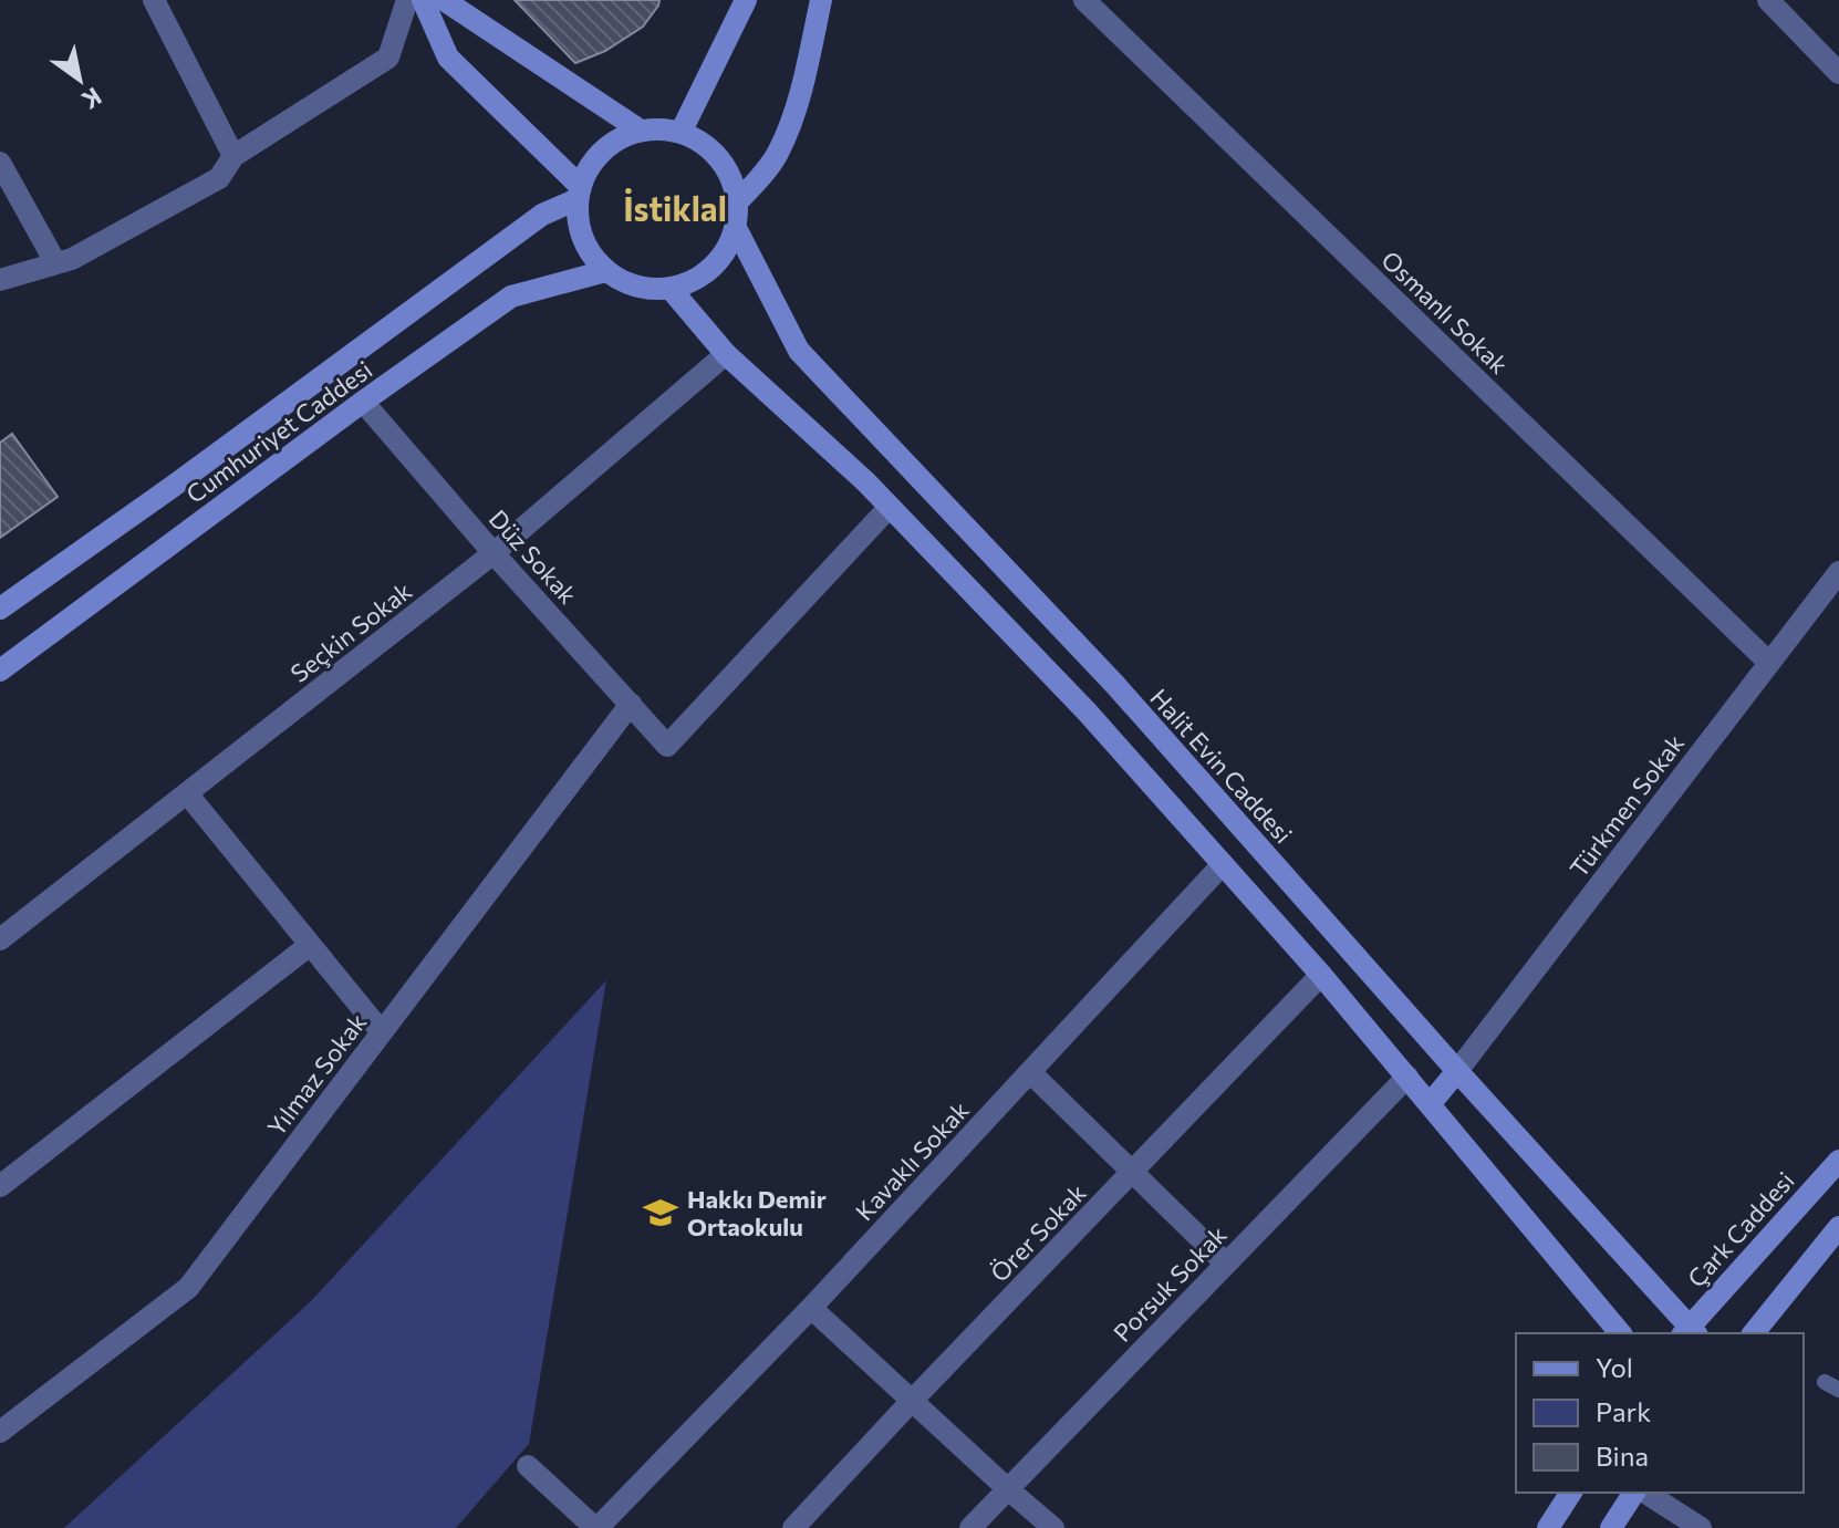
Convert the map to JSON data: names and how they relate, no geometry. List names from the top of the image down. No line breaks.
{"streets":{"main road":["Cumhuriyet Caddesi","Halit Evin Caddesi","Çark Caddesi"],"street":["Osmanlı Sokak","Düz Sokak","Seçkin Sokak","Türkmen Sokak","Yılmaz Sokak","Kavaklı Sokak","Örer Sokak","Porsuk Sokak"]},"crossings":[["Osmanlı Sokak","Türkmen Sokak"],["Cumhuriyet Caddesi","Düz Sokak"],["Cumhuriyet Caddesi","Halit Evin Caddesi"],["Düz Sokak","Seçkin Sokak"],["Düz Sokak","Yılmaz Sokak"],["Halit Evin Caddesi","Türkmen Sokak"],["Halit Evin Caddesi","Çark Caddesi"]],"districts":["İstiklal"],"places":{"school or university":["Hakkı Demir Ortaokulu"]},"legend":["Yol","Park","Bina"],"north":"bottom right"}
